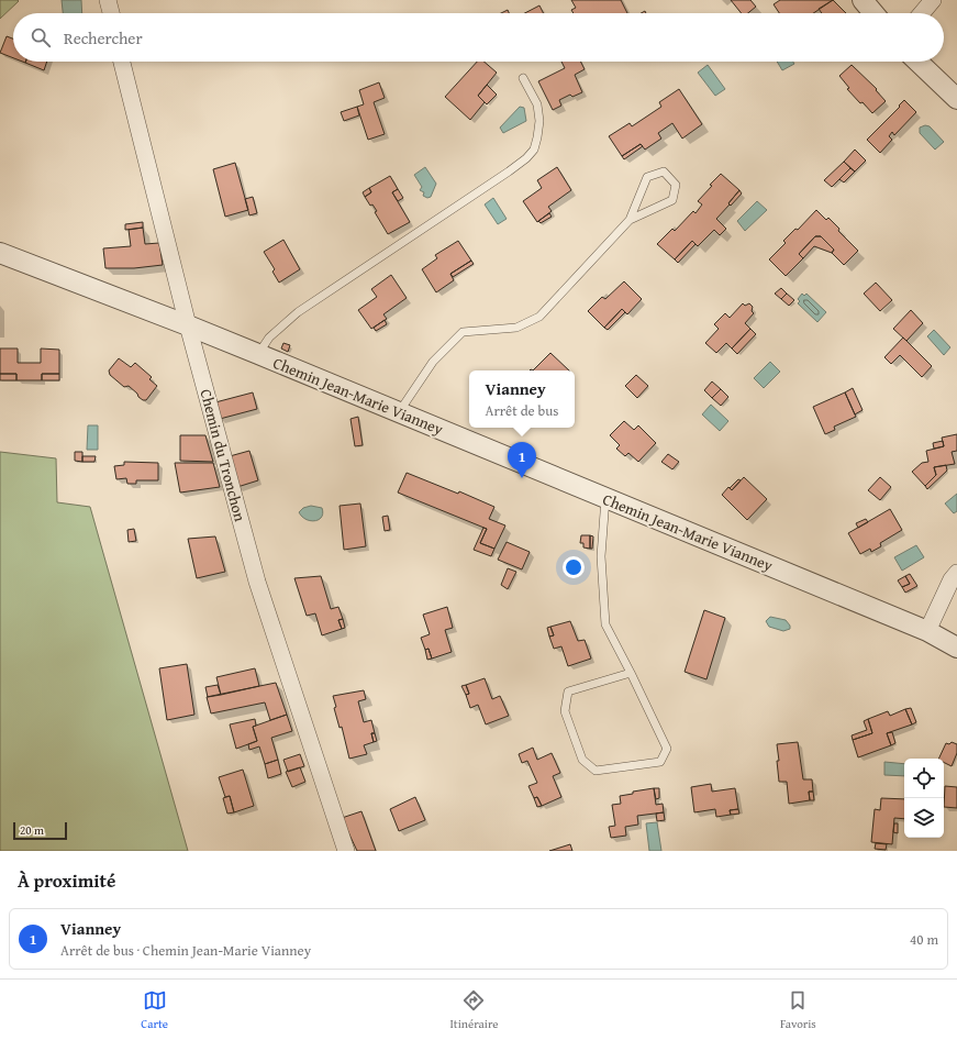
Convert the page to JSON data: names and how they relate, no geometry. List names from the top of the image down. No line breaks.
{"streets":{"street":["Chemin Jean-Marie Vianney","Chemin du Tronchon"]},"crossings":[["Chemin Jean-Marie Vianney","Chemin du Tronchon"]],"scale_bar":"20 m","page":{"search":"Rechercher","popup":["Vianney","Arrêt de bus"],"pins":"1","scale":"20 m","heading":"À proximité","list":[{"mark":"1","name":"Vianney","note":"Arrêt de bus · Chemin Jean-Marie Vianney","value":"40 m"}],"nav":["Carte","Itinéraire","Favoris"]}}
